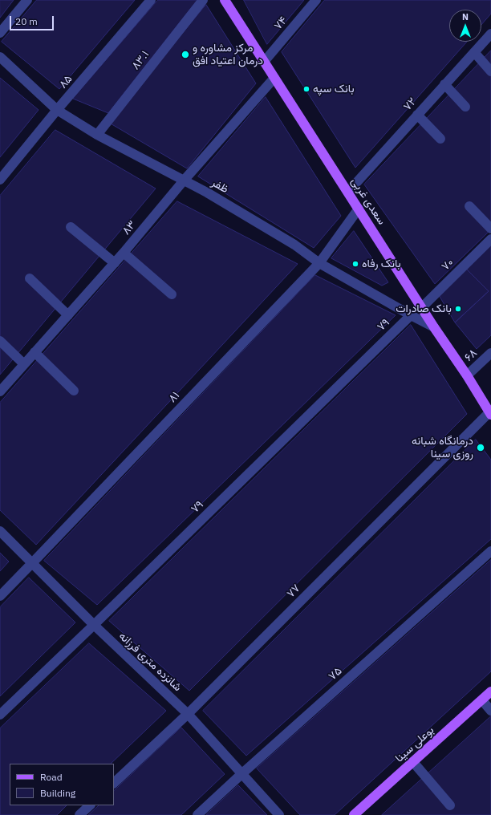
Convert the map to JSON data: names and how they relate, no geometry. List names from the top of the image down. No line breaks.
{"streets":{"main road":["سعدی غربی","بوعلی سینا"],"street":["۷۴","۸۳.۱","۸۵","۷۲","ظفر","۸۳","۷۰","۷۹","۶۸","۸۱","۷۷","شانزده متری فرزانه","۷۵"]},"crossings":[["۷۴","سعدی غربی"],["۸۳.۱","ظفر"],["۸۵","ظفر"],["۷۲","سعدی غربی"],["ظفر","سعدی غربی"],["ظفر","۸۳"],["ظفر","۷۹"],["ظفر","۸۱"],["سعدی غربی","۸۳"],["سعدی غربی","۷۰"],["سعدی غربی","۶۸"],["سعدی غربی","۸۱"],["سعدی غربی","۷۷"],["۷۹","شانزده متری فرزانه"],["۸۱","شانزده متری فرزانه"],["۷۷","شانزده متری فرزانه"],["شانزده متری فرزانه","۷۵"]],"places":["مرکز مشاوره و درمان اعتیاد افق","بانک سپه","بانک رفاه","بانک صادرات","درمانگاه شبانه روزی سینا"],"legend":["Road","Building"],"scale_bar":"20 m","north":"top"}
